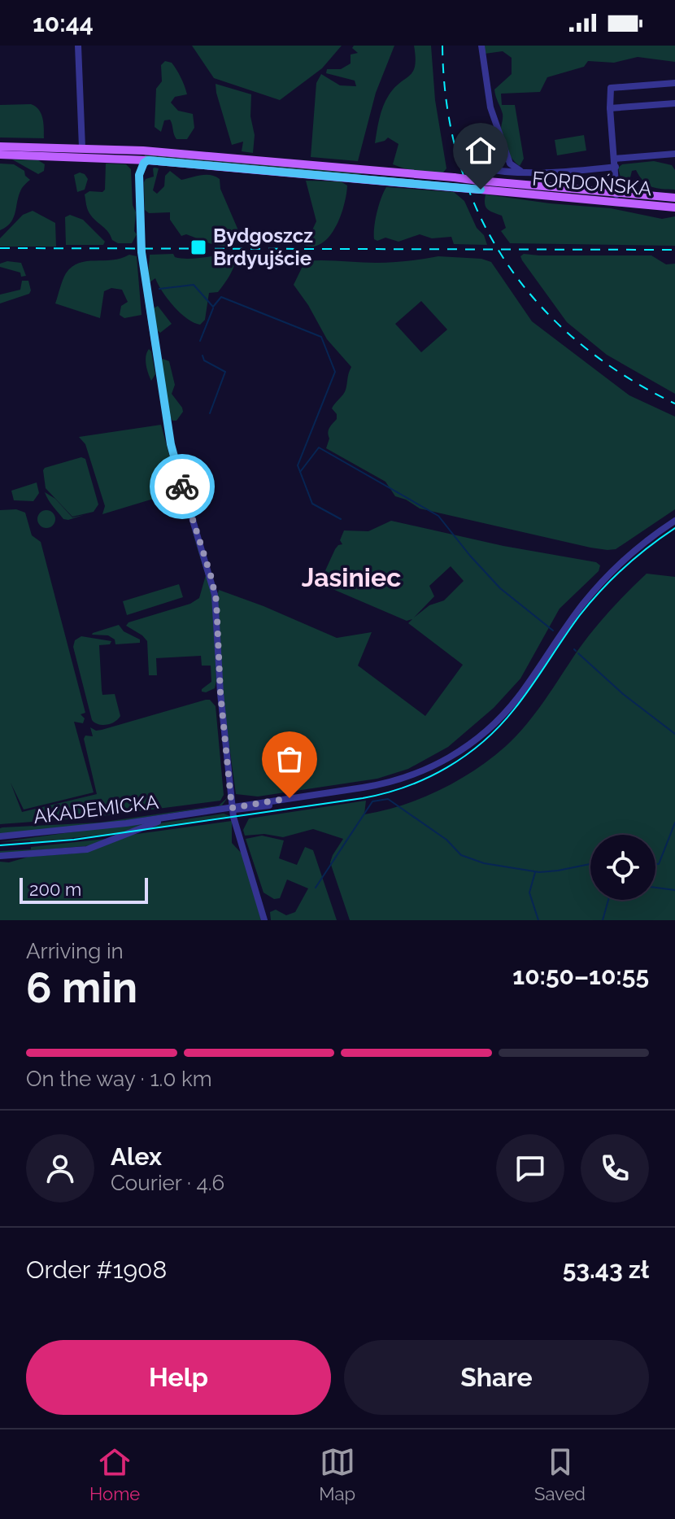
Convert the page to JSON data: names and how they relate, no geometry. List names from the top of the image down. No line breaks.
{"streets":{"main road":["FORDOŃSKA"],"street":["AKADEMICKA"]},"districts":["Jasiniec"],"places":{"transit":["Bydgoszcz Brdyujście"]},"scale_bar":"200 m","page":{"status":"10:44","scale":"200 m","heading":["6 min","Arriving in","10:50–10:55"],"panel":["Alex","Courier · 4.6","Order #1908","53.43 zł"],"bar":"On the way · 1.0 km","buttons":["Help","Share"],"tabs":["Home","Map","Saved"]}}
